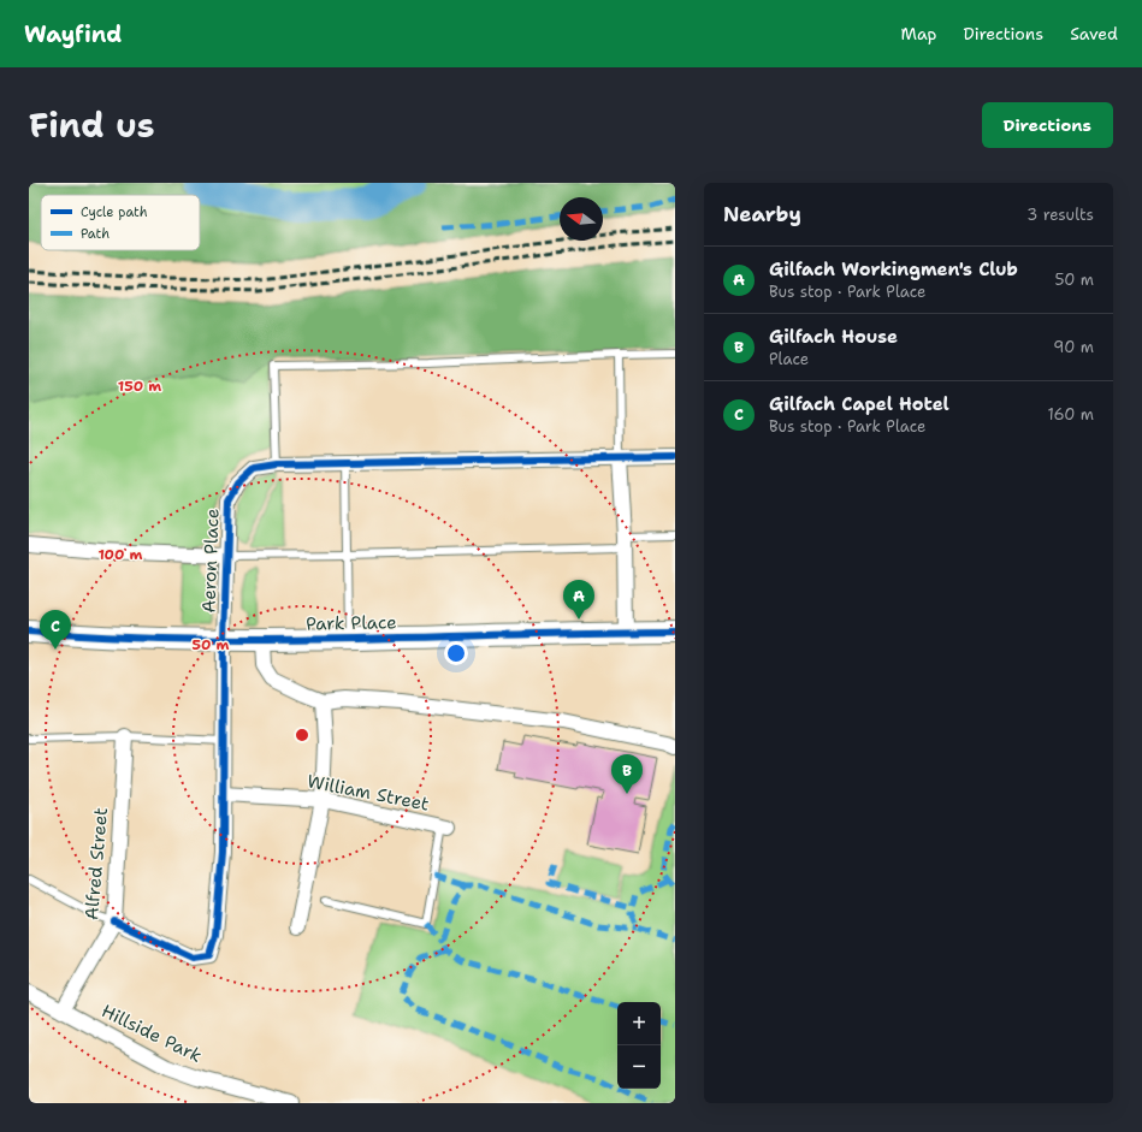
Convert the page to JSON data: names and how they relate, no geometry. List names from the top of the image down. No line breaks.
{"streets":{"street":["Aeron Place","Park Place","William Street","Alfred Street","Hillside Park"]},"crossings":[["Aeron Place","Park Place"],["Aeron Place","William Street"],["Aeron Place","Alfred Street"],["Alfred Street","Hillside Park"]],"legend":["Cycle path","Path"],"north":"left","page":{"header":"Wayfind","nav":["Map","Directions","Saved"],"title":"Find us","buttons":"Directions","heading":["Nearby","3 results"],"list":[{"mark":"A","name":"Gilfach Workingmen's Club","note":"Bus stop · Park Place","value":"50 m"},{"mark":"B","name":"Gilfach House","note":"Place","value":"90 m"},{"mark":"C","name":"Gilfach Capel Hotel","note":"Bus stop · Park Place","value":"160 m"}],"pins":["A","C","B"],"map_buttons":["+","−"]},"rings":["150 m","100 m","50 m"]}
